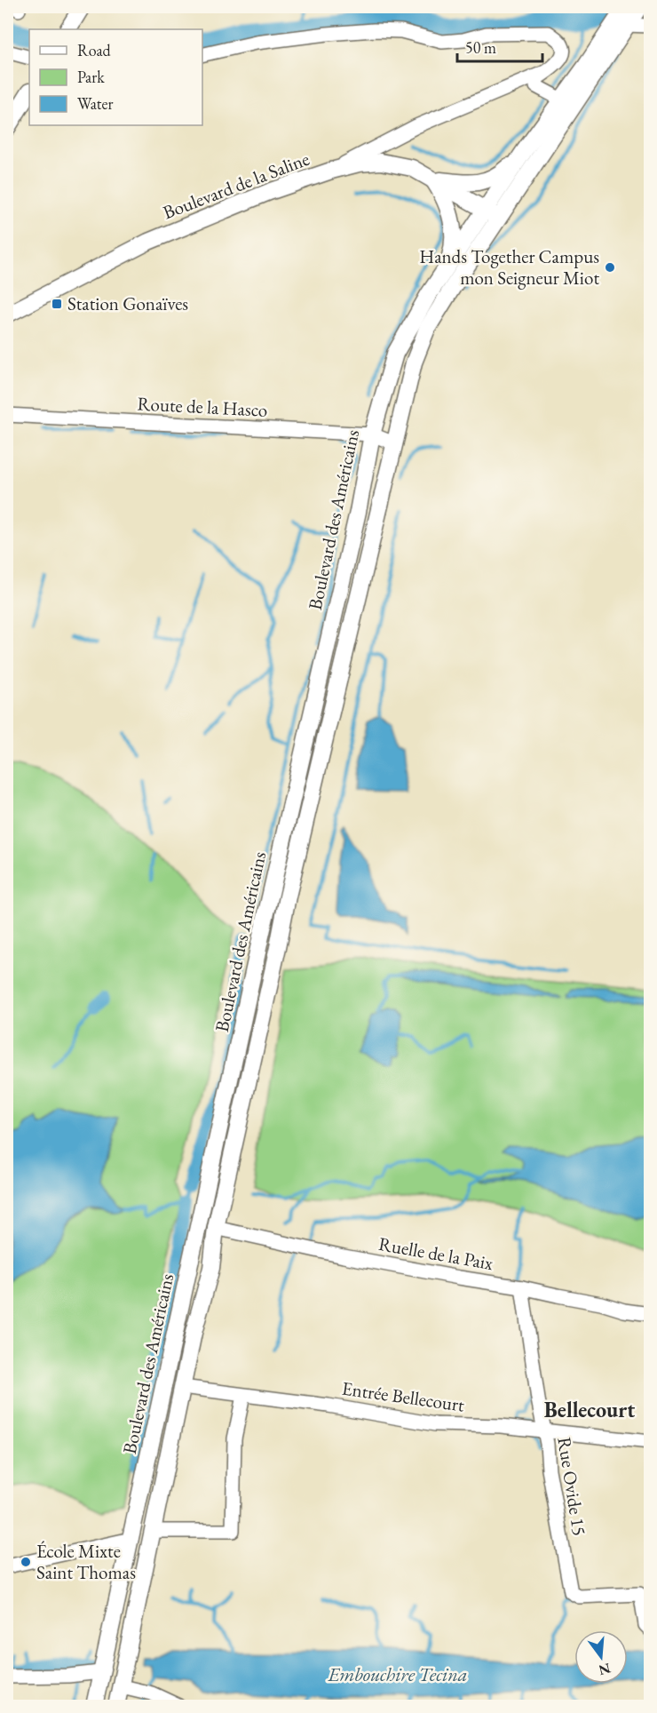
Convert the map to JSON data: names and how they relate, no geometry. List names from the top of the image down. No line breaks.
{"streets":{"main road":["Boulevard de la Saline","Boulevard des Américains"],"street":["Route de la Hasco","Ruelle de la Paix","Entrée Bellecourt","Rue Ovide 15"]},"crossings":[["Boulevard de la Saline","Boulevard des Américains"],["Route de la Hasco","Boulevard des Américains"],["Boulevard des Américains","Ruelle de la Paix"],["Boulevard des Américains","Entrée Bellecourt"],["Ruelle de la Paix","Rue Ovide 15"],["Entrée Bellecourt","Rue Ovide 15"]],"districts":["Bellecourt"],"water":["Embouchire Tecina"],"places":{"other":["Hands Together Campus mon Seigneur Miot","École Mixte Saint Thomas"],"transit":["Station Gonaïves"]},"legend":["Road","Park","Water"],"scale_bar":"50 m","north":"bottom"}
